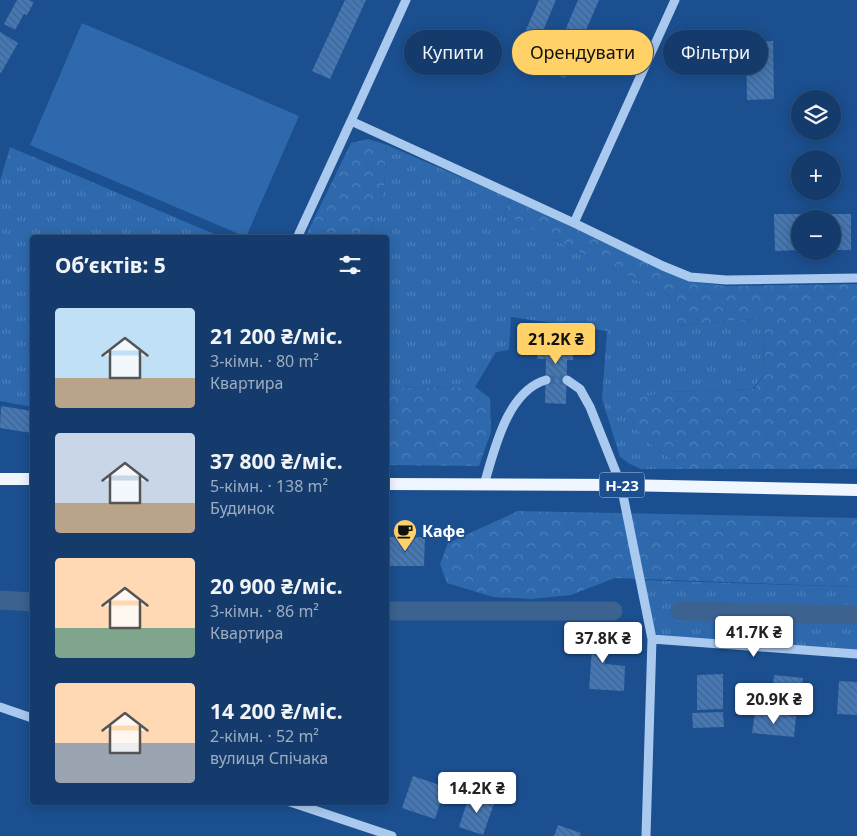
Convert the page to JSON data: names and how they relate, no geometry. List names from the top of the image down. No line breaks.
{"streets":{"main road":["Н-23"]},"places":{"cafe":["Кафе"]},"page":{"chip":["Купити","Орендувати","Фільтри"],"map_buttons":["+","−"],"heading":"Об’єктів: 5","list":[{"name":"21 200 ₴/міс.","note":"3-кімн. · 80 m² · Квартира"},{"name":"37 800 ₴/міс.","note":"5-кімн. · 138 m² · Будинок"},{"name":"20 900 ₴/міс.","note":"3-кімн. · 86 m² · Квартира"},{"name":"14 200 ₴/міс.","note":"2-кімн. · 52 m² · вулиця Спічака"}],"price":["21.2K ₴","41.7K ₴","37.8K ₴","20.9K ₴","14.2K ₴"]}}
